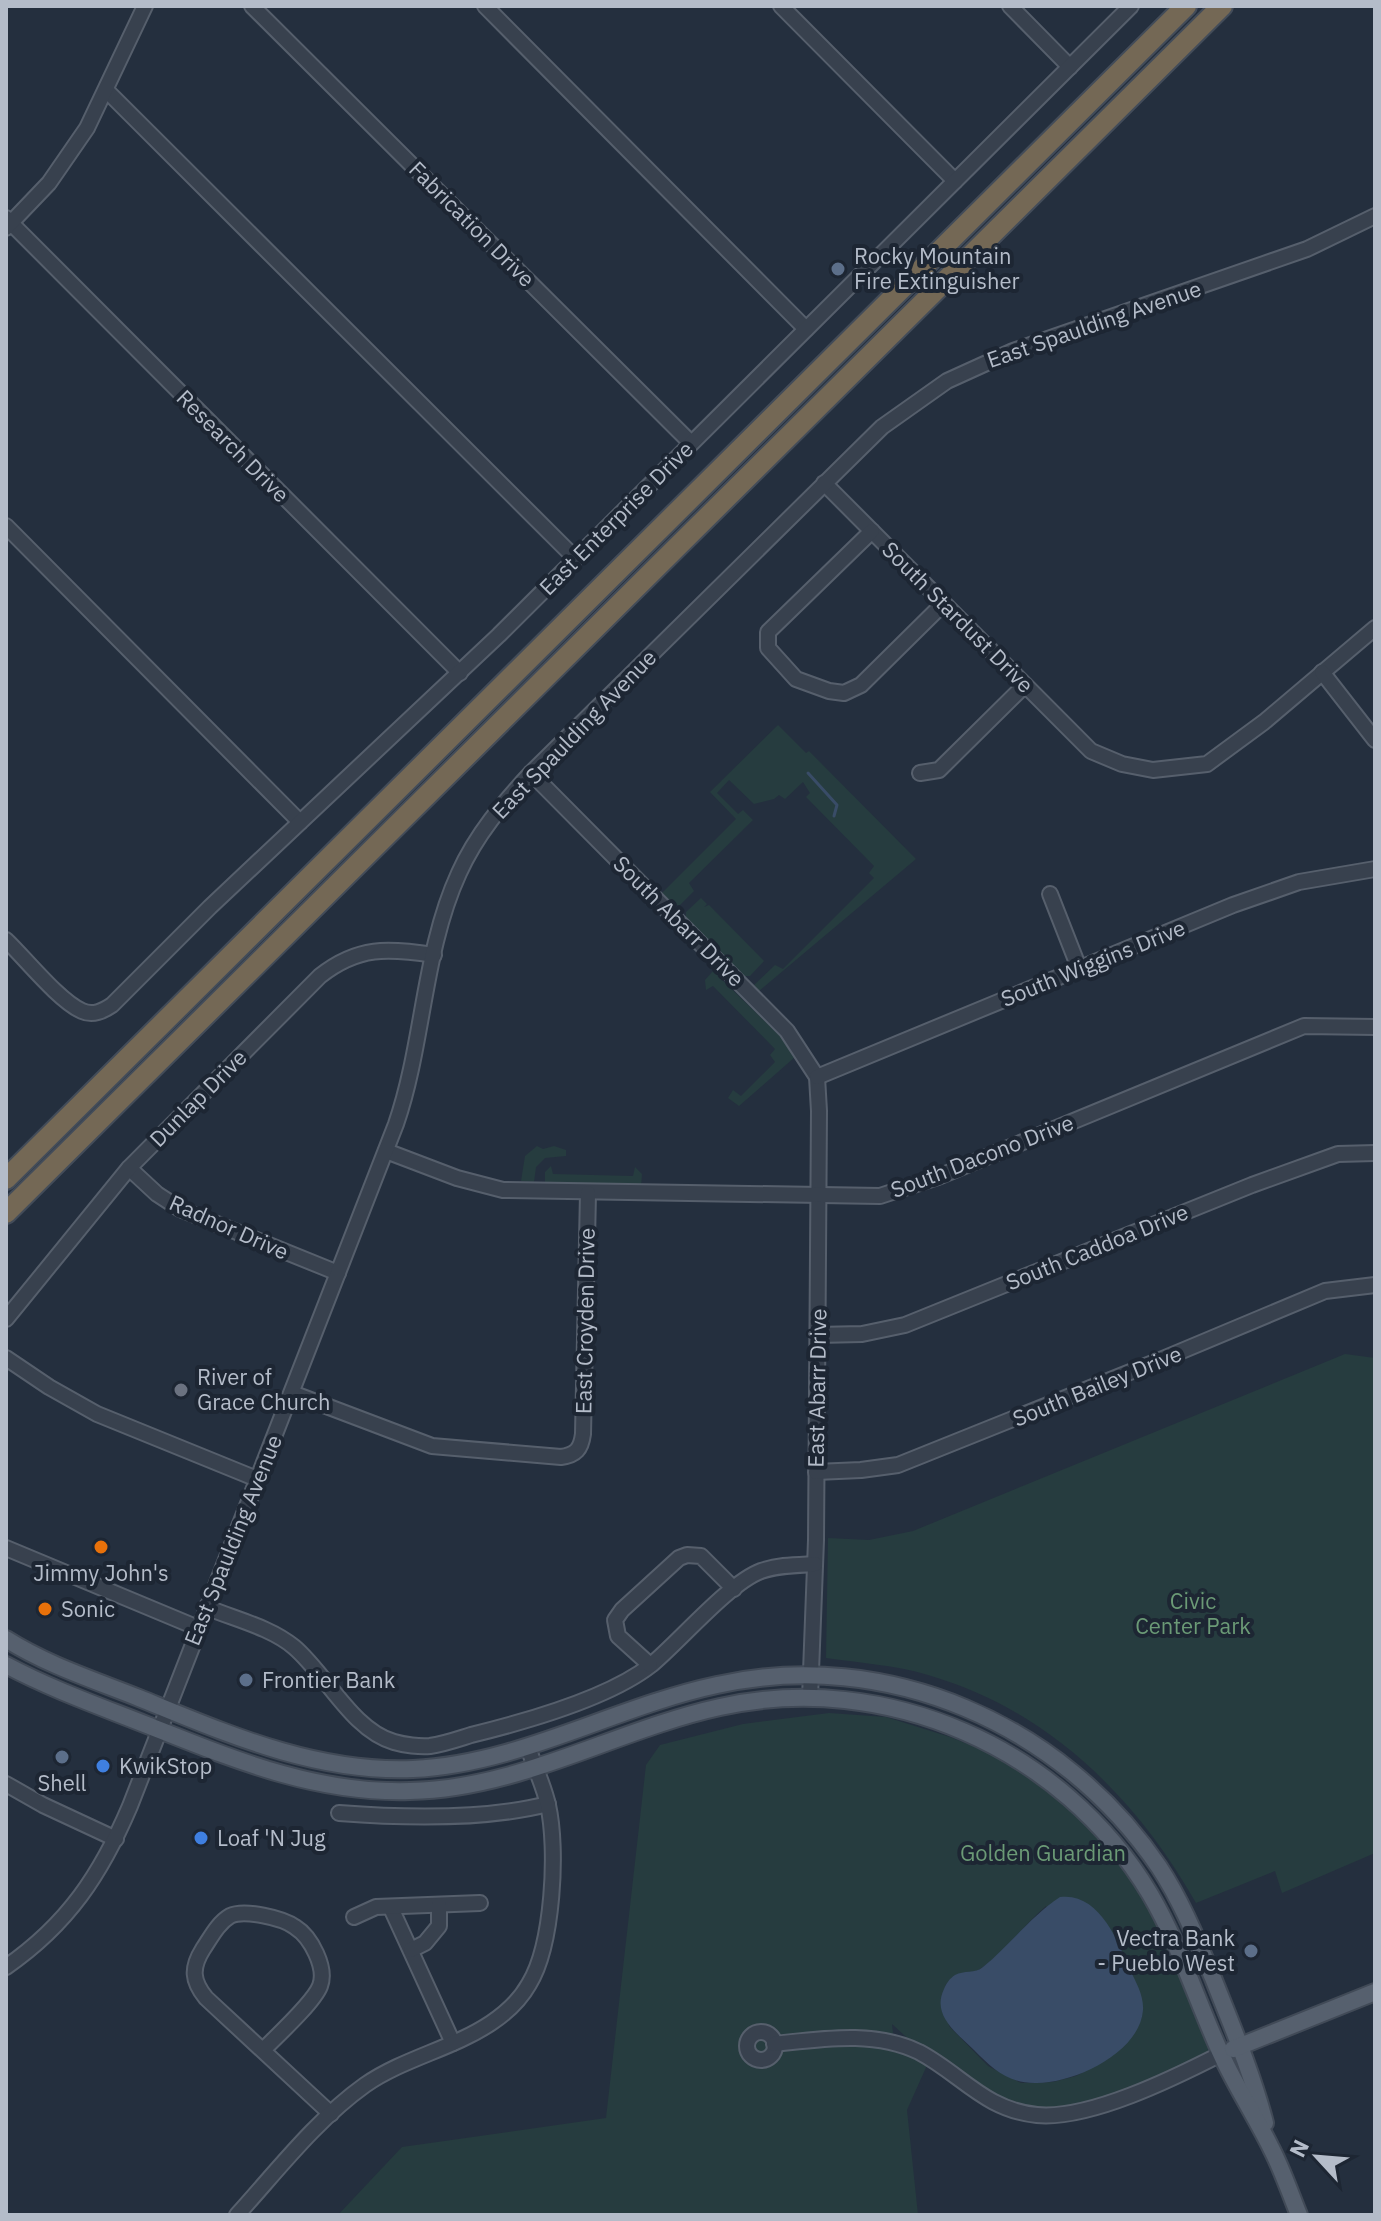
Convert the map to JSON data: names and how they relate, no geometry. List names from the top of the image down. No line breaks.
{"streets":{"street":["Fabrication Drive","East Spaulding Avenue","Research Drive","East Enterprise Drive","South Stardust Drive","South Abarr Drive","South Wiggins Drive","Dunlap Drive","South Dacono Drive","Radnor Drive","South Caddoa Drive","East Croyden Drive","South Bailey Drive","East Abarr Drive"]},"crossings":[["Fabrication Drive","East Enterprise Drive"],["East Spaulding Avenue","South Stardust Drive"],["East Spaulding Avenue","South Abarr Drive"],["East Spaulding Avenue","Dunlap Drive"],["East Spaulding Avenue","South Dacono Drive"],["East Spaulding Avenue","Radnor Drive"],["East Spaulding Avenue","East Croyden Drive"],["Research Drive","East Enterprise Drive"],["South Abarr Drive","South Wiggins Drive"],["South Abarr Drive","East Abarr Drive"],["South Wiggins Drive","East Abarr Drive"],["Dunlap Drive","Radnor Drive"],["South Dacono Drive","East Croyden Drive"],["South Dacono Drive","East Abarr Drive"],["South Caddoa Drive","East Abarr Drive"],["South Bailey Drive","East Abarr Drive"]],"parks":["Civic Center Park","Golden Guardian"],"places":["Rocky Mountain Fire Extinguisher","River of Grace Church","Jimmy John's","Sonic","Frontier Bank","Shell","KwikStop","Loaf 'N Jug","Vectra Bank - Pueblo West"],"north":"top left"}
